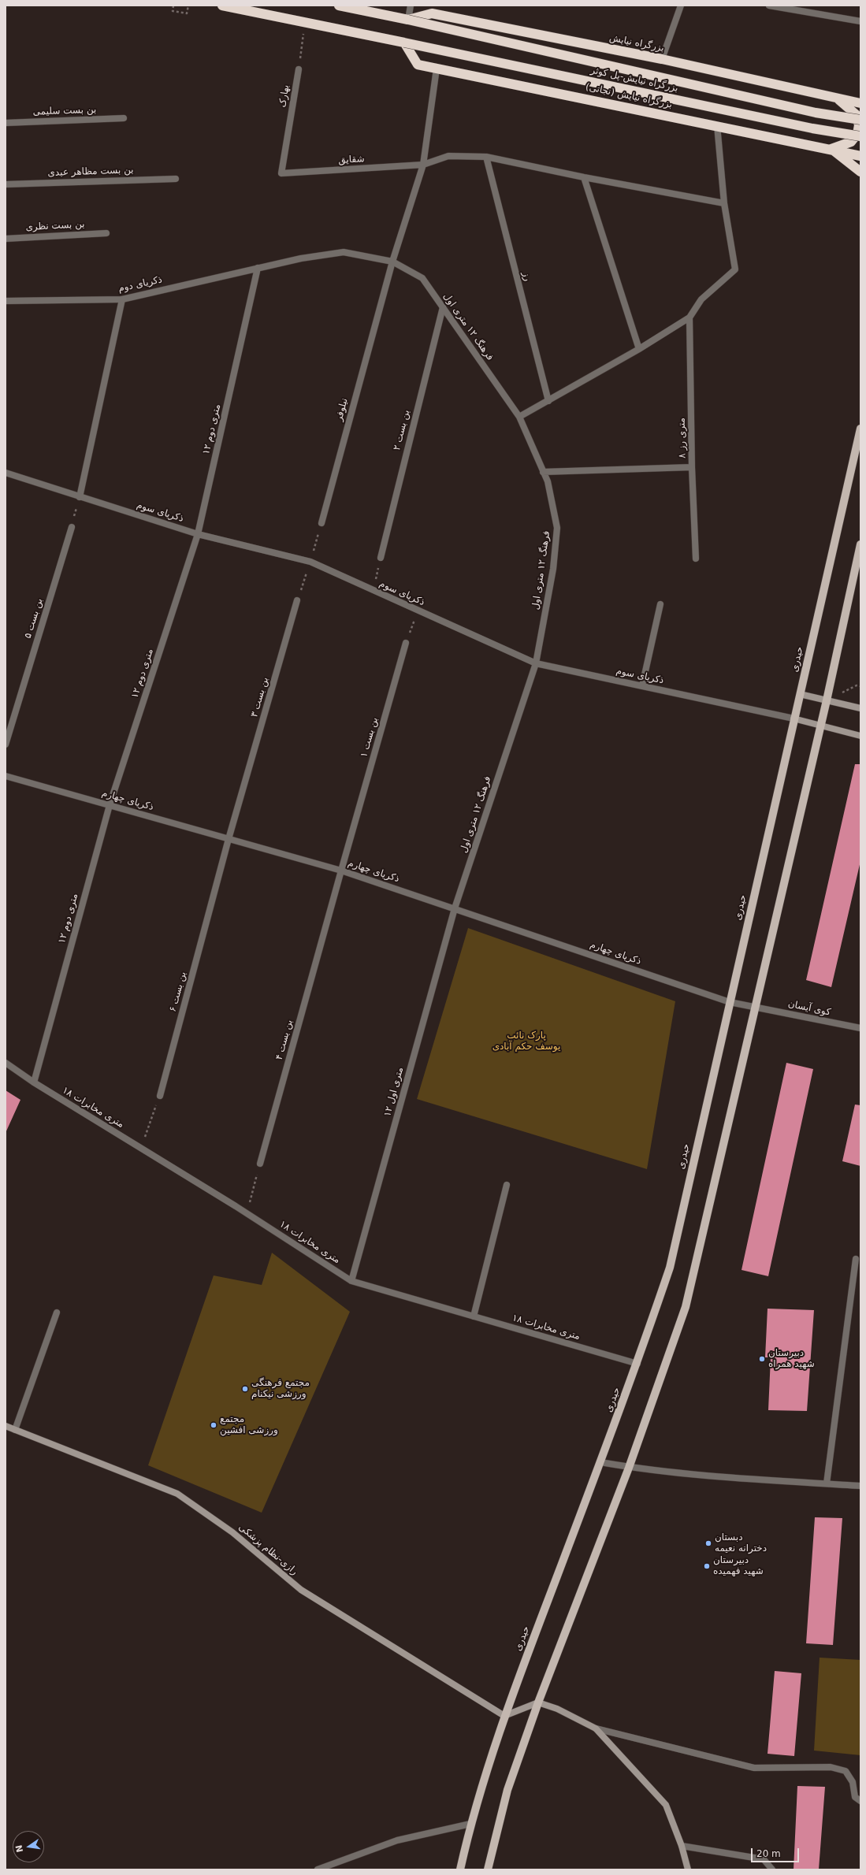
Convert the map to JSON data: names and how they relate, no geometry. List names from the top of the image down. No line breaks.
{"streets":{"highway":["بزرگراه نیایش","بزرگراه نیایش-پل کوثر","بزرگراه نیایش (نجاتی)"],"main road":["حیدری","رازی-نظام پزشکی"],"street":["بهارک","بن بست سلیمی","شقایق","بن بست مظاهر عبدی","بن بست نظری","رز","ذکریای دوم","فرهنگ ۱۲ متری اول","نیلوفر","۱۲ متری دوم","بن بست ۲","۸ متری رز","ذکریای سوم","بن بست ۵","بن بست ۳","بن بست ۱","ذکریای چهارم","بن بست ۶","کوی آیسان","بن بست ۴","۱۲ متری اول","۱۸ متری مخابرات"]},"crossings":[["بزرگراه نیایش","بزرگراه نیایش-پل کوثر"],["بزرگراه نیایش-پل کوثر","بزرگراه نیایش (نجاتی)"],["بهارک","شقایق"],["شقایق","رز"],["ذکریای دوم","فرهنگ ۱۲ متری اول"],["ذکریای دوم","۱۲ متری دوم"],["فرهنگ ۱۲ متری اول","نیلوفر"],["فرهنگ ۱۲ متری اول","۱۲ متری دوم"],["فرهنگ ۱۲ متری اول","بن بست ۲"],["فرهنگ ۱۲ متری اول","ذکریای سوم"],["فرهنگ ۱۲ متری اول","ذکریای چهارم"],["فرهنگ ۱۲ متری اول","۱۲ متری اول"],["۱۲ متری دوم","ذکریای سوم"],["۱۲ متری دوم","ذکریای چهارم"],["۱۲ متری دوم","۱۸ متری مخابرات"],["ذکریای سوم","حیدری"],["حیدری","ذکریای چهارم"],["حیدری","۱۸ متری مخابرات"],["حیدری","رازی-نظام پزشکی"],["بن بست ۳","ذکریای چهارم"],["بن بست ۳","بن بست ۶"],["بن بست ۱","ذکریای چهارم"],["بن بست ۱","بن بست ۴"],["ذکریای چهارم","بن بست ۶"],["ذکریای چهارم","کوی آیسان"],["ذکریای چهارم","بن بست ۴"],["ذکریای چهارم","۱۲ متری اول"],["۱۲ متری اول","۱۸ متری مخابرات"]],"parks":["پارک نائب یوسف حکم آبادی"],"places":["دبیرستان شهید همراه","مجتمع فرهنگی ورزشی نیکنام","مجتمع ورزشی افشین","دبستان دخترانه نعیمه","دبیرستان شهید فهمیده"],"scale_bar":"20 m","north":"left"}
